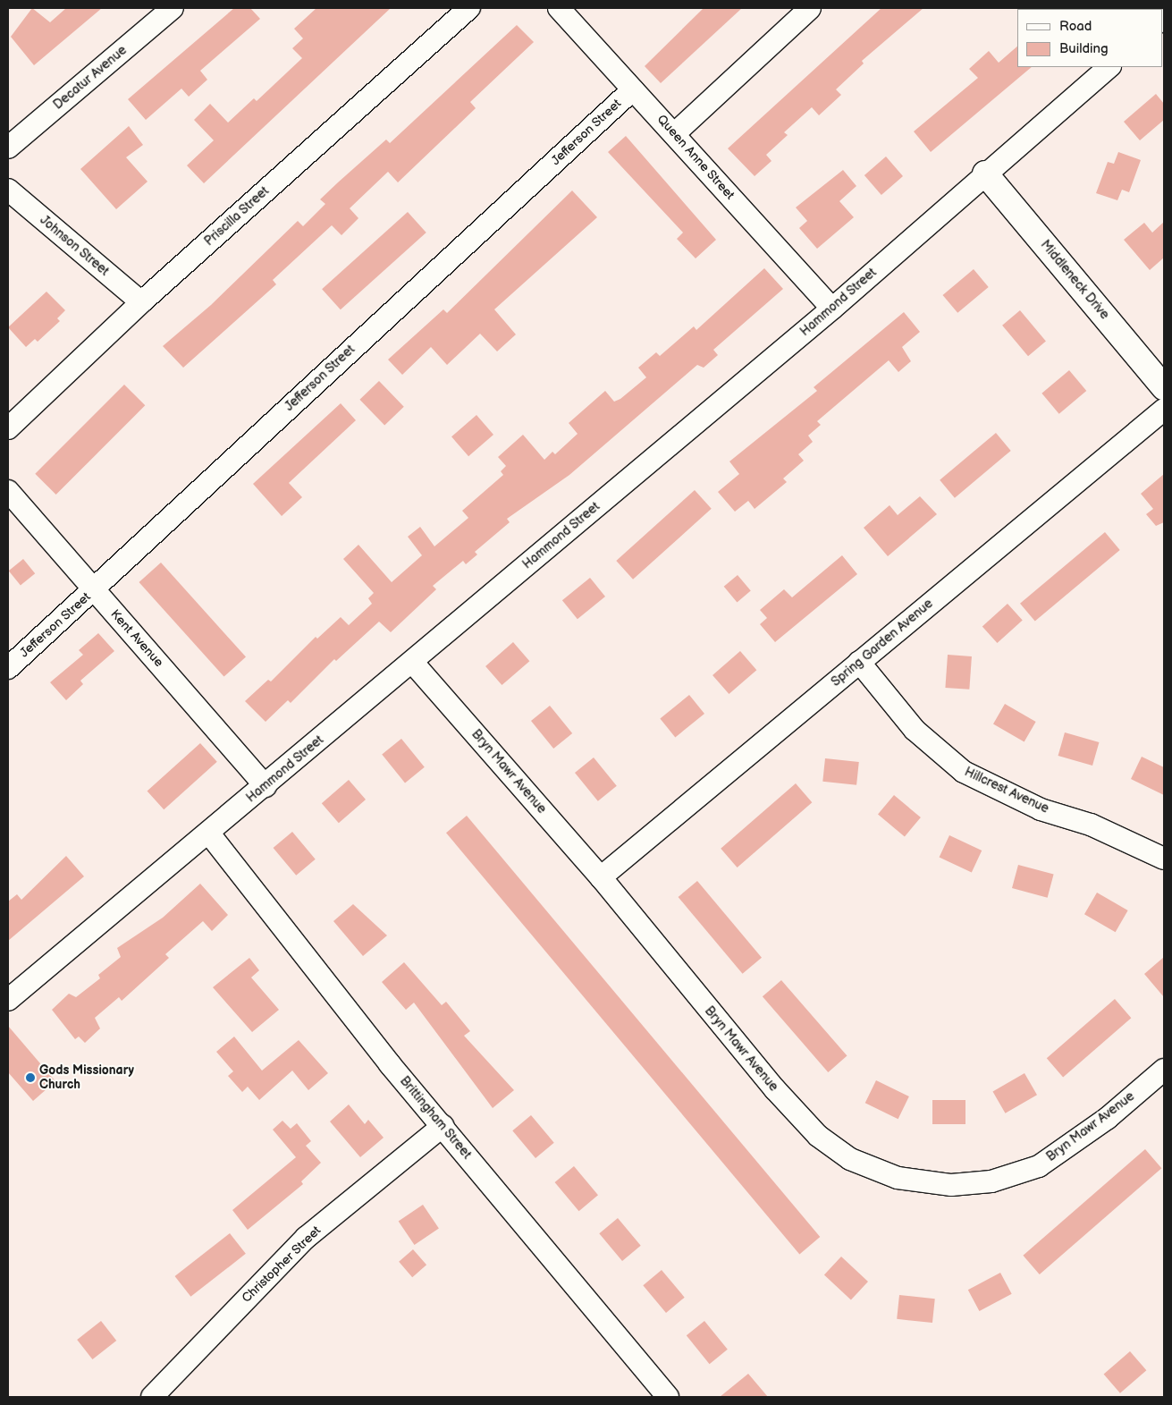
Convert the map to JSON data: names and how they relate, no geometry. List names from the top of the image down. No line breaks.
{"streets":{"street":["Decatur Avenue","Jefferson Street","Queen Anne Street","Priscilla Street","Johnson Street","Middleneck Drive","Hammond Street","Kent Avenue","Spring Garden Avenue","Bryn Mawr Avenue","Hillcrest Avenue","Brittingham Street","Christopher Street"]},"crossings":[["Jefferson Street","Queen Anne Street"],["Jefferson Street","Kent Avenue"],["Queen Anne Street","Hammond Street"],["Priscilla Street","Johnson Street"],["Middleneck Drive","Hammond Street"],["Hammond Street","Kent Avenue"],["Hammond Street","Bryn Mawr Avenue"],["Hammond Street","Brittingham Street"],["Spring Garden Avenue","Bryn Mawr Avenue"],["Spring Garden Avenue","Hillcrest Avenue"],["Brittingham Street","Christopher Street"]],"places":["Gods Missionary Church"],"legend":["Road","Building"]}
